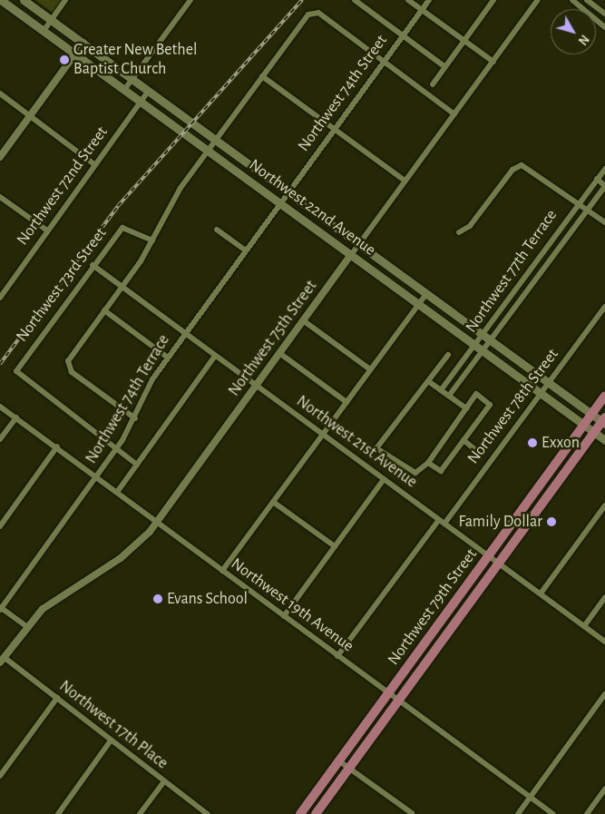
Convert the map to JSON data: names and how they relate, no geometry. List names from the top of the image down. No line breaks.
{"streets":{"main road":["Northwest 22nd Avenue","Northwest 79th Street"],"street":["Northwest 74th Street","Northwest 72nd Street","Northwest 77th Terrace","Northwest 73rd Street","Northwest 75th Street","Northwest 74th Terrace","Northwest 78th Street","Northwest 21st Avenue","Northwest 19th Avenue","Northwest 17th Place"]},"crossings":[["Northwest 74th Street","Northwest 22nd Avenue"],["Northwest 74th Street","Northwest 74th Terrace"],["Northwest 72nd Street","Northwest 22nd Avenue"],["Northwest 22nd Avenue","Northwest 77th Terrace"],["Northwest 22nd Avenue","Northwest 75th Street"],["Northwest 22nd Avenue","Northwest 74th Terrace"],["Northwest 22nd Avenue","Northwest 78th Street"],["Northwest 22nd Avenue","Northwest 79th Street"],["Northwest 73rd Street","Northwest 74th Terrace"],["Northwest 73rd Street","Northwest 21st Avenue"],["Northwest 75th Street","Northwest 21st Avenue"],["Northwest 75th Street","Northwest 19th Avenue"],["Northwest 75th Street","Northwest 17th Place"],["Northwest 74th Terrace","Northwest 21st Avenue"],["Northwest 74th Terrace","Northwest 19th Avenue"],["Northwest 78th Street","Northwest 21st Avenue"],["Northwest 78th Street","Northwest 19th Avenue"],["Northwest 21st Avenue","Northwest 79th Street"],["Northwest 19th Avenue","Northwest 79th Street"]],"places":["Greater New Bethel Baptist Church","Exxon","Family Dollar","Evans School"],"north":"bottom right"}
